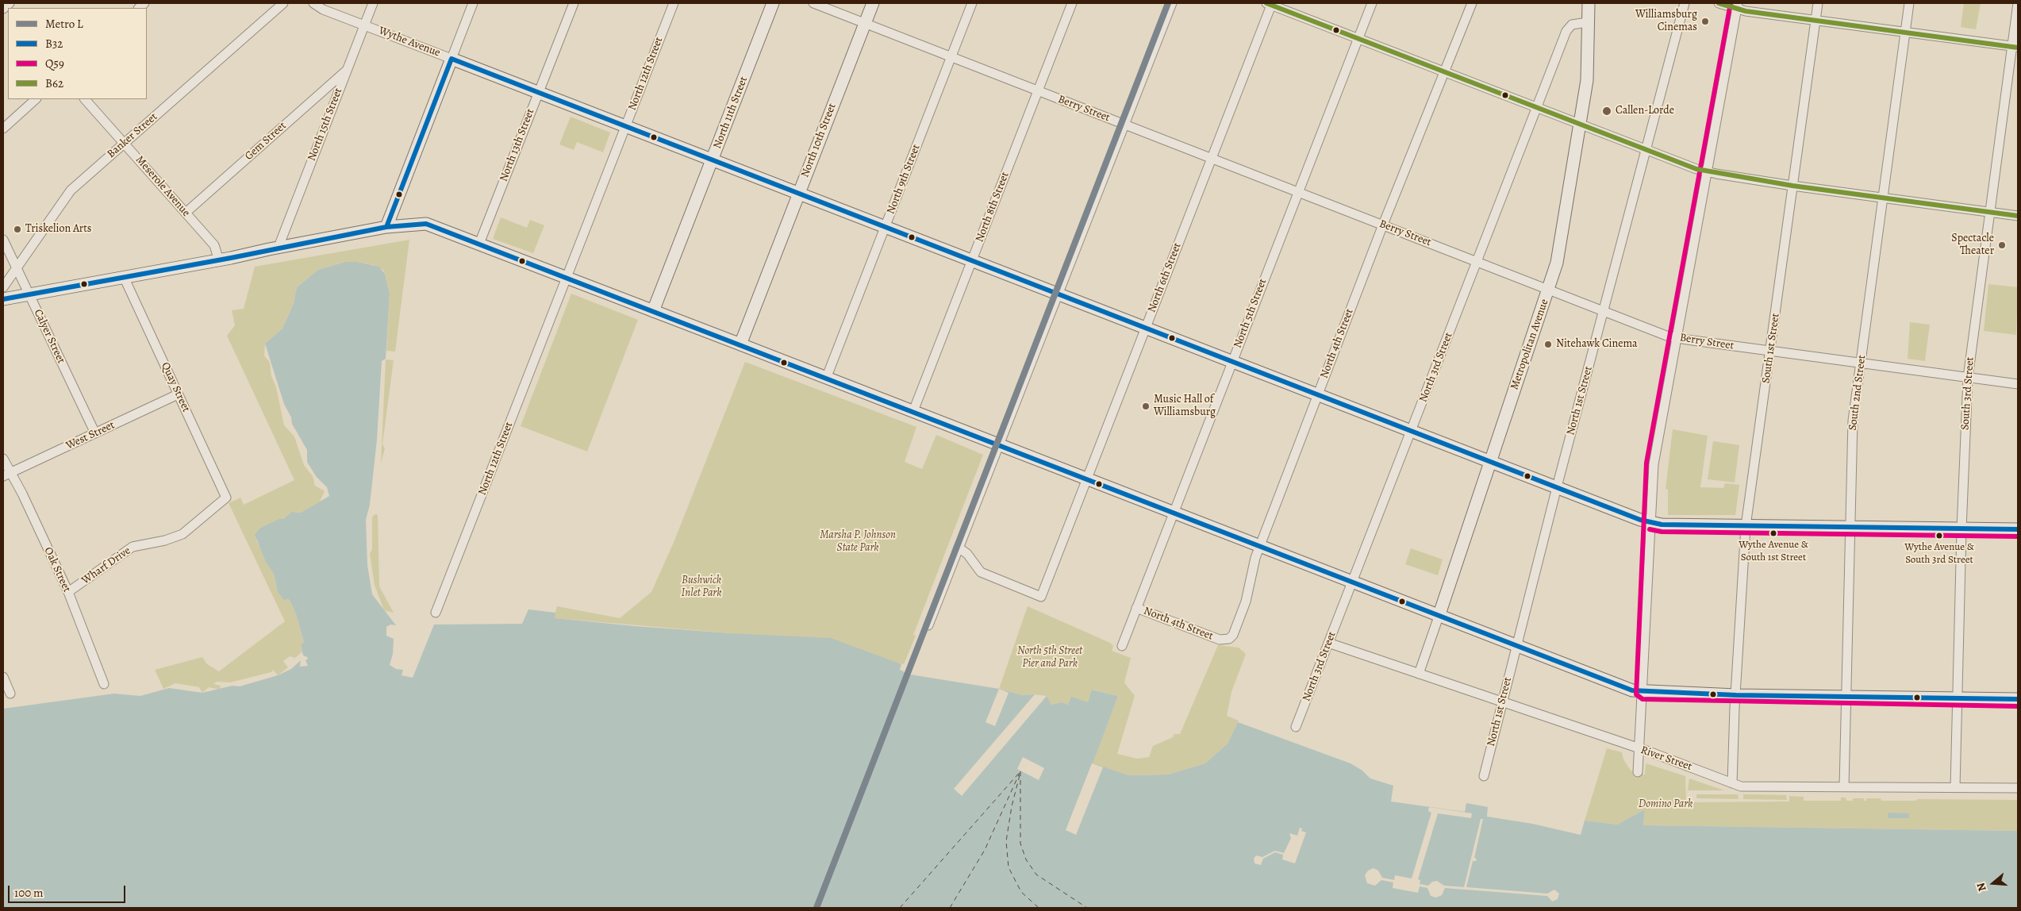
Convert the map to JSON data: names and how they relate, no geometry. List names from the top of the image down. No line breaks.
{"streets":{"main road":["Wythe Avenue","North 11th Street","North 10th Street","Metropolitan Avenue"],"street":["North 12th Street","Berry Street","North 15th Street","Banker Street","Gem Street","North 13th Street","North 9th Street","Meserole Avenue","North 8th Street","North 6th Street","North 5th Street","Calyer Street","North 4th Street","South 1st Street","North 3rd Street","Quay Street","South 2nd Street","South 3rd Street","North 1st Street","West Street","Wharf Drive","Oak Street","River Street"]},"crossings":[["Wythe Avenue","North 12th Street"],["Wythe Avenue","North 11th Street"],["Wythe Avenue","North 15th Street"],["Wythe Avenue","North 10th Street"],["Wythe Avenue","North 13th Street"],["Wythe Avenue","North 9th Street"],["Wythe Avenue","North 8th Street"],["Wythe Avenue","North 6th Street"],["Wythe Avenue","North 5th Street"],["Wythe Avenue","North 4th Street"],["Wythe Avenue","Metropolitan Avenue"],["Wythe Avenue","South 1st Street"],["Wythe Avenue","North 3rd Street"],["Wythe Avenue","South 2nd Street"],["Wythe Avenue","South 3rd Street"],["Wythe Avenue","North 1st Street"],["Berry Street","North 10th Street"],["Berry Street","North 9th Street"],["Berry Street","North 8th Street"],["Berry Street","North 6th Street"],["Berry Street","North 5th Street"],["Berry Street","North 4th Street"],["Berry Street","Metropolitan Avenue"],["Berry Street","South 1st Street"],["Berry Street","North 3rd Street"],["Berry Street","South 2nd Street"],["Berry Street","South 3rd Street"],["Berry Street","North 1st Street"],["North 15th Street","Gem Street"],["Banker Street","Meserole Avenue"],["Banker Street","Calyer Street"],["Gem Street","Meserole Avenue"],["North 5th Street","North 4th Street"],["Calyer Street","West Street"],["Metropolitan Avenue","North 3rd Street"],["Metropolitan Avenue","River Street"],["South 1st Street","River Street"],["North 3rd Street","River Street"],["Quay Street","West Street"],["Quay Street","Wharf Drive"],["South 2nd Street","River Street"],["South 3rd Street","River Street"],["North 1st Street","River Street"],["West Street","Oak Street"],["Wharf Drive","Oak Street"]],"parks":["Marsha P. Johnson State Park","Bushwick Inlet Park","North 5th Street Pier and Park","Domino Park"],"places":["Williamsburg Cinemas","Callen-Lorde","Triskelion Arts","Spectacle Theater","Nitehawk Cinema","Music Hall of Williamsburg","Wythe Avenue & South 1st Street","Wythe Avenue & South 3rd Street"],"lines":["metro line L","transit line Q59","transit line B62","transit line B32"],"legend":["Metro L","B32","Q59","B62"],"scale_bar":"100 m","north":"left"}
